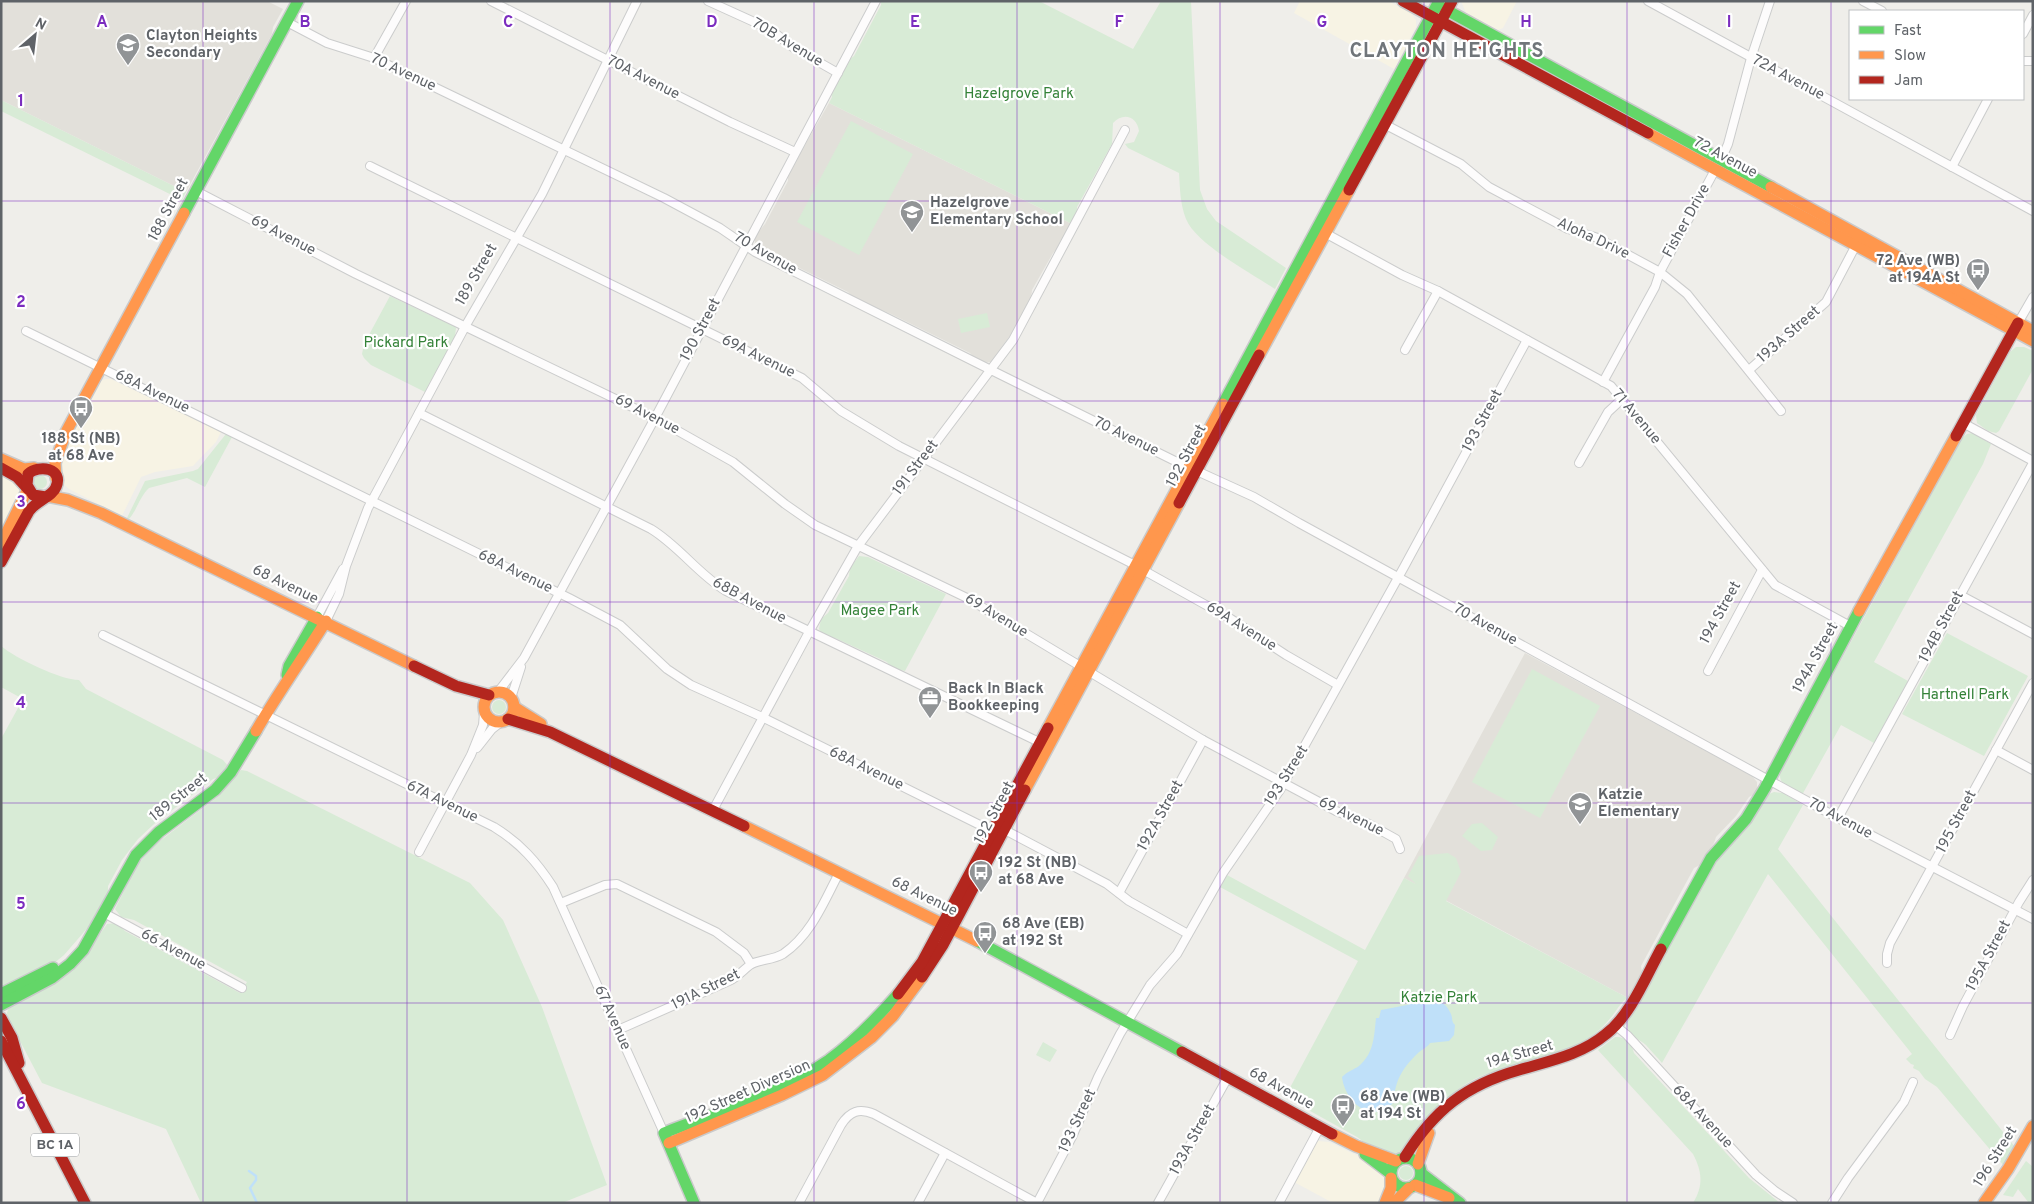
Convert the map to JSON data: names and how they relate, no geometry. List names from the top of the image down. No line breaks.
{"streets":{"street":["70B Avenue","70 Avenue","70A Avenue","72A Avenue","72 Avenue","188 Street","Fisher Drive","69 Avenue","Aloha Drive","189 Street","190 Street","193A Street","69A Avenue","68A Avenue","71 Avenue","193 Street","192 Street","191 Street","68 Avenue","68B Avenue","194 Street","194B Street","194A Street","67A Avenue","192A Street","195 Street","66 Avenue","195A Street","191A Street","67 Avenue","192 Street Diversion","BC 1A","196 Street"]},"crossings":[["70B Avenue","190 Street"],["70 Avenue","188 Street"],["70 Avenue","189 Street"],["70 Avenue","190 Street"],["70 Avenue","193 Street"],["70 Avenue","192 Street"],["70 Avenue","191 Street"],["70 Avenue","194B Street"],["70 Avenue","194A Street"],["70 Avenue","195 Street"],["70 Avenue","195A Street"],["70A Avenue","189 Street"],["70A Avenue","190 Street"],["72 Avenue","Fisher Drive"],["72 Avenue","193A Street"],["72 Avenue","192 Street"],["72 Avenue","194A Street"],["188 Street","69 Avenue"],["188 Street","68A Avenue"],["188 Street","68 Avenue"],["Fisher Drive","Aloha Drive"],["Fisher Drive","71 Avenue"],["69 Avenue","189 Street"],["69 Avenue","190 Street"],["69 Avenue","193 Street"],["69 Avenue","192 Street"],["69 Avenue","191 Street"],["69 Avenue","192A Street"],["Aloha Drive","193A Street"],["Aloha Drive","192 Street"],["189 Street","69A Avenue"],["189 Street","68A Avenue"],["189 Street","68 Avenue"],["189 Street","68B Avenue"],["189 Street","67A Avenue"],["189 Street","66 Avenue"],["190 Street","69A Avenue"],["190 Street","68A Avenue"],["190 Street","68 Avenue"],["190 Street","68B Avenue"],["193A Street","68 Avenue"],["69A Avenue","193 Street"],["69A Avenue","192 Street"],["69A Avenue","191 Street"],["68A Avenue","193 Street"],["68A Avenue","192 Street"],["68A Avenue","191 Street"],["68A Avenue","194 Street"],["68A Avenue","194A Street"],["68A Avenue","192A Street"],["71 Avenue","193 Street"],["71 Avenue","192 Street"],["71 Avenue","194 Street"],["71 Avenue","194A Street"],["193 Street","68 Avenue"],["192 Street","68 Avenue"],["192 Street","68B Avenue"],["192 Street","192 Street Diversion"],["191 Street","68 Avenue"],["191 Street","68B Avenue"],["68 Avenue","194 Street"],["68 Avenue","191A Street"],["68 Avenue","192 Street Diversion"],["194 Street","194A Street"],["67A Avenue","67 Avenue"],["191A Street","67 Avenue"],["67 Avenue","192 Street Diversion"]],"districts":["CLAYTON HEIGHTS"],"parks":["Hazelgrove Park","Pickard Park","Magee Park","Hartnell Park","Katzie Park"],"places":{"school or university":["Clayton Heights Secondary","Hazelgrove Elementary School","Katzie Elementary"],"bus stop":["72 Ave (WB) at 194A St","188 St (NB) at 68 Ave","192 St (NB) at 68 Ave","68 Ave (EB) at 192 St","68 Ave (WB) at 194 St"],"office":["Back In Black Bookkeeping"]},"legend":["Fast","Slow","Jam"],"north":"top right","grid":{"columns":["A","B","C","D","E","F","G","H","I"],"rows":["1","2","3","4","5","6"]}}
